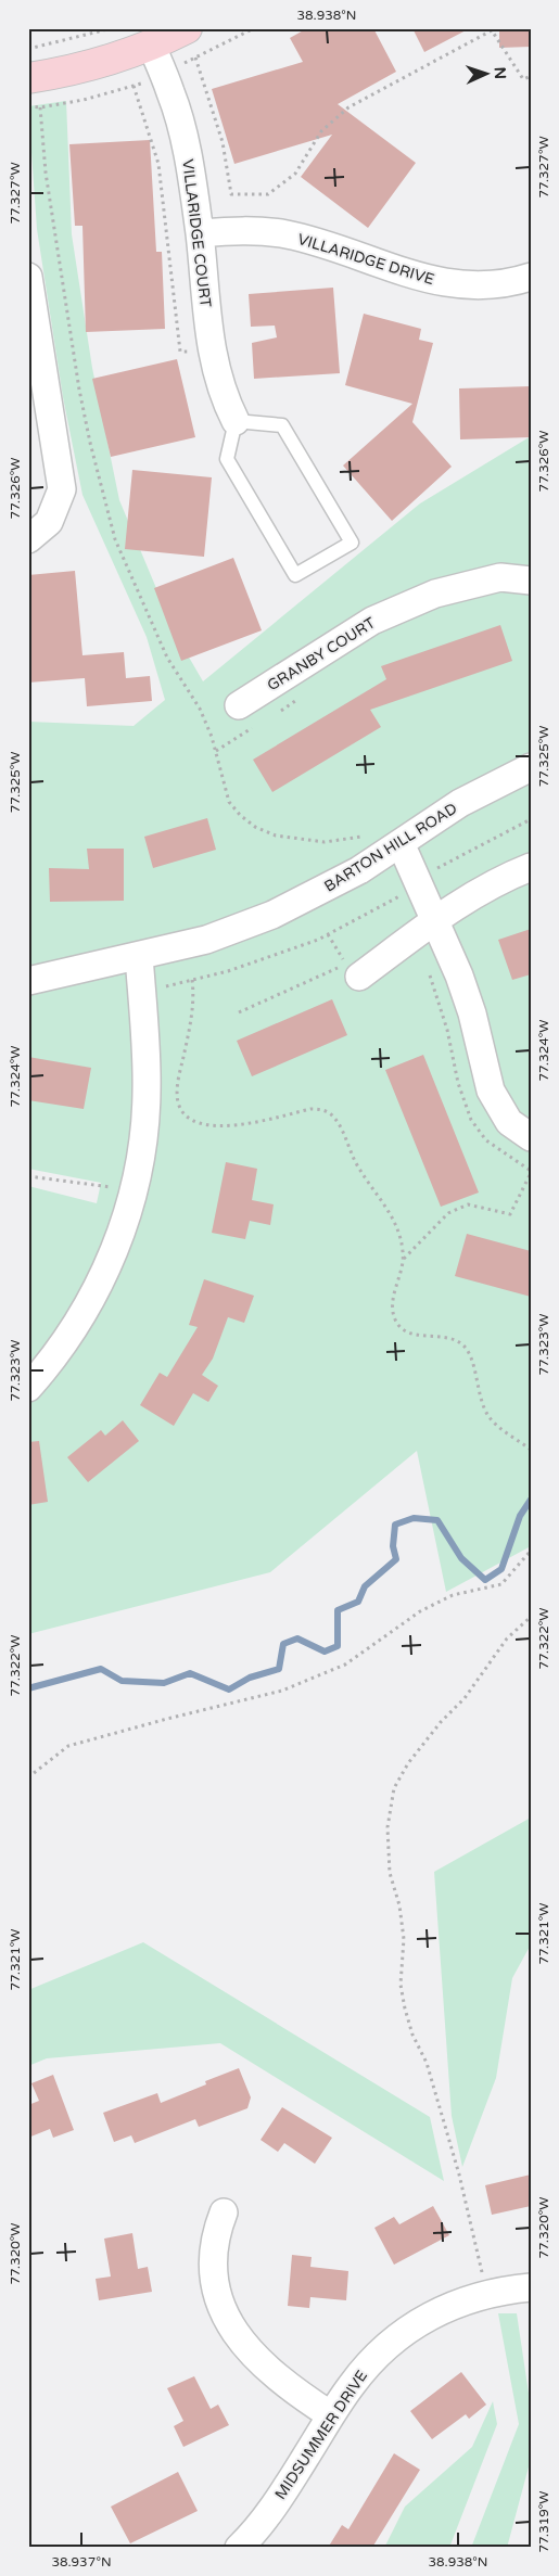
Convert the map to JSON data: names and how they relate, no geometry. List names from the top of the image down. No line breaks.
{"streets":{"street":["VILLARIDGE COURT","VILLARIDGE DRIVE","GRANBY COURT","BARTON HILL ROAD","MIDSUMMER DRIVE"]},"crossings":[["VILLARIDGE COURT","VILLARIDGE DRIVE"]],"north":"right","coordinates":["38.938°N","77.327°W","77.326°W","77.325°W","77.324°W","77.323°W","77.322°W","77.321°W","77.320°W","77.319°W","38.937°N"]}
